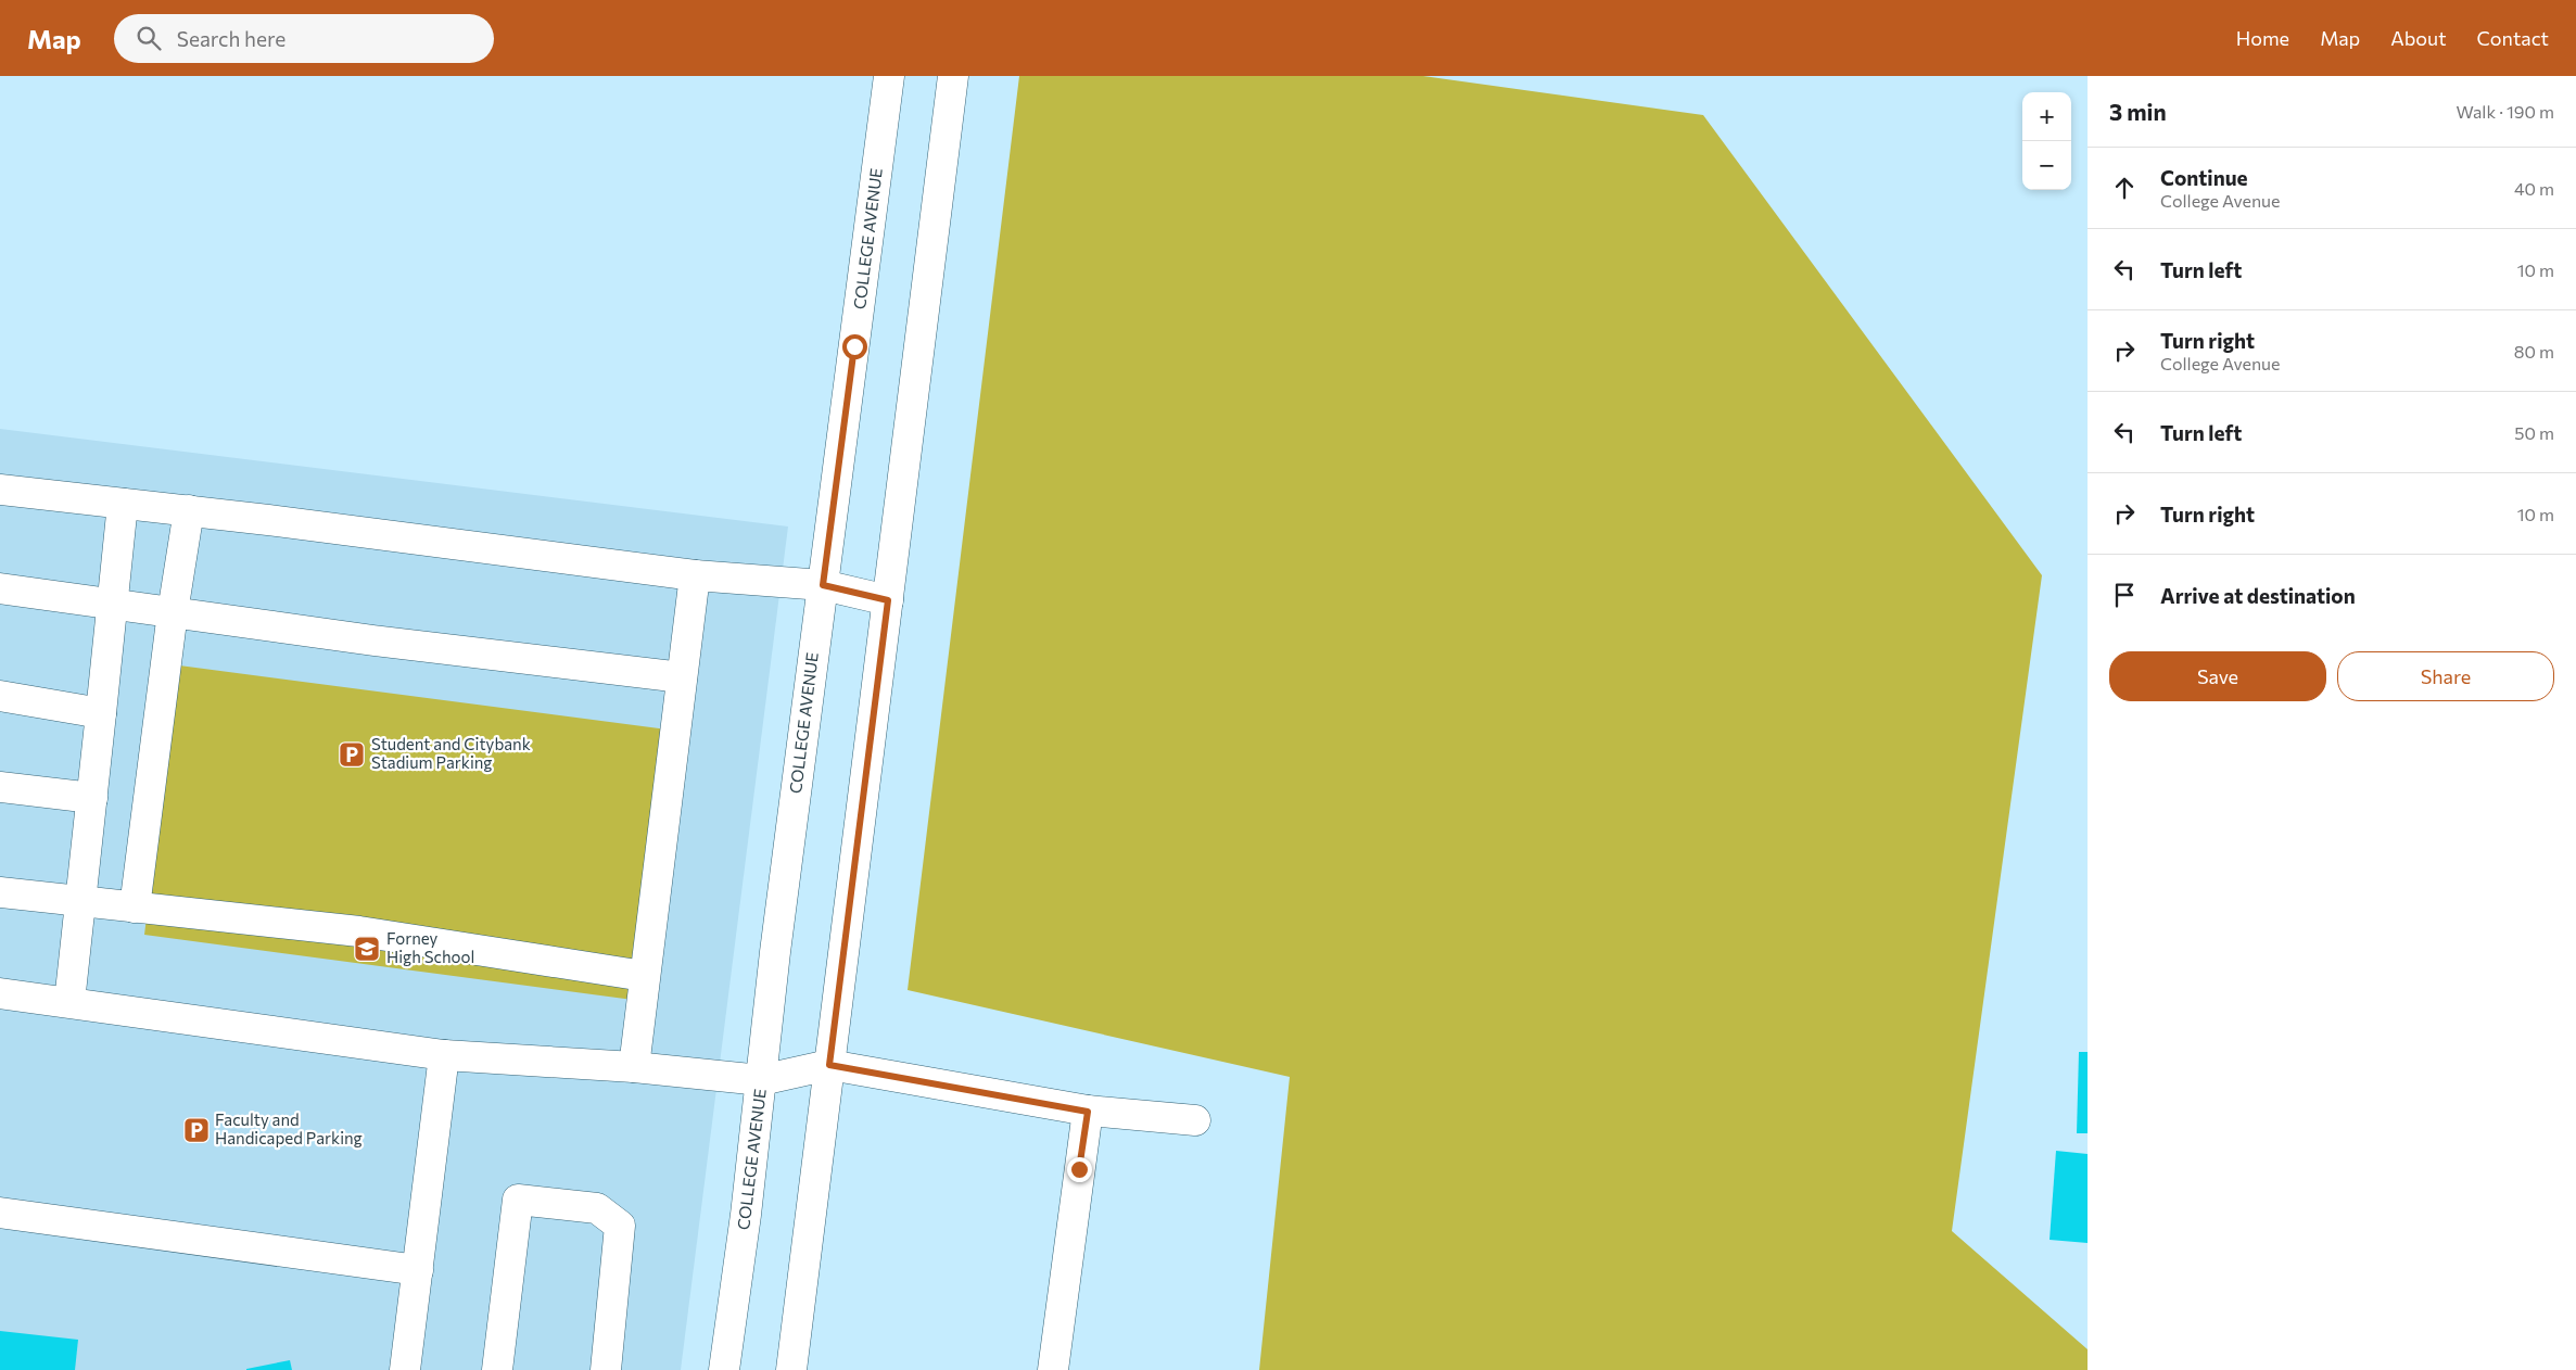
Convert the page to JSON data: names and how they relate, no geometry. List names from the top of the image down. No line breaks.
{"streets":{"main road":["COLLEGE AVENUE"]},"places":{"parking":["Student and Citybank Stadium Parking","Faculty and Handicaped Parking"],"school or university":["Forney High School"]},"page":{"header":"Map","search":"Search here","nav":["Home","Map","About","Contact"],"heading":["3 min","Walk · 190 m"],"map_buttons":["+","−"],"list":[["Continue","College Avenue","40 m"],["Turn left","10 m"],["Turn right","College Avenue","80 m"],["Turn left","50 m"],["Turn right","10 m"],"Arrive at destination"],"buttons":["Save","Share"]}}
